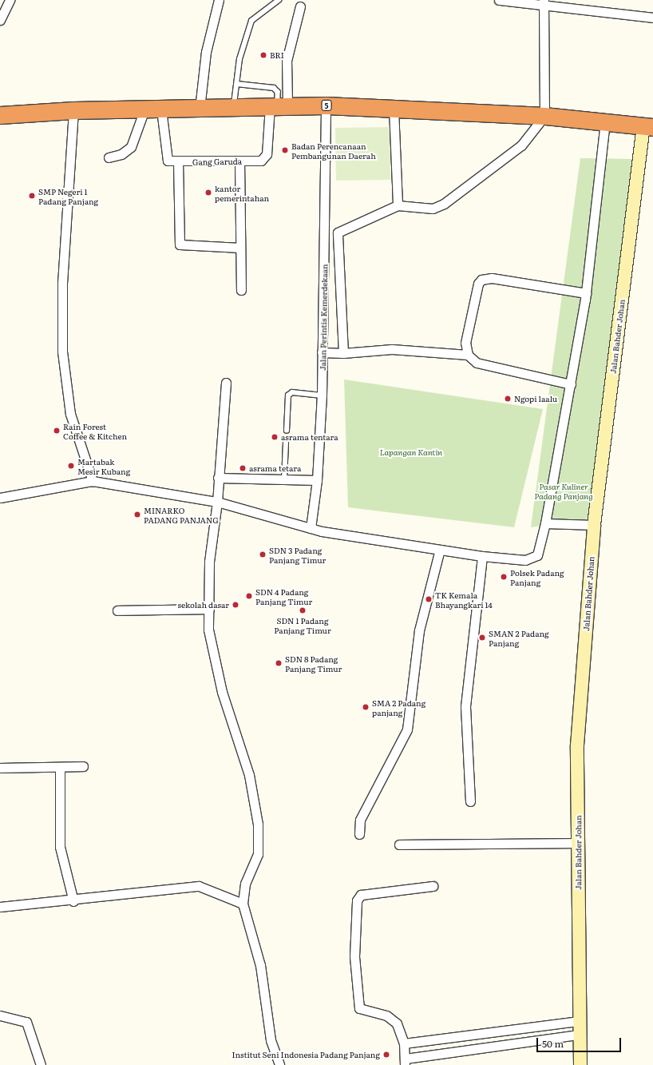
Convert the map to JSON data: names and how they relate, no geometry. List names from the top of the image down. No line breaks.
{"streets":{"highway":["5"],"main road":["Jalan Bahder Johan"],"street":["Gang Garuda","Jalan Perintis Kemerdekaan"]},"crossings":[["5","Gang Garuda"],["5","Jalan Perintis Kemerdekaan"],["5","Jalan Bahder Johan"]],"parks":["Lapangan Kantin","Pasar Kuliner Padang Panjang"],"places":["BRI","Badan Perencanaan Pembangunan Daerah","kantor pemerintahan","SMP Negeri 1 Padang Panjang","Ngopi laalu","Rain Forest Coffee & Kitchen","asrama tentara","Martabak Mesir Kubang","asrama tetara","MINARKO PADANG PANJANG","SDN 3 Padang Panjang Timur","Polsek Padang Panjang","SDN 4 Padang Panjang Timur","TK Kemala Bhayangkari 14","sekolah dasar","SDN 1 Padang Panjang Timur","SMAN 2 Padang Panjang","SDN 8 Padang Panjang Timur","SMA 2 Padang panjang","Institut Seni Indonesia Padang Panjang"],"scale_bar":"50 m"}
